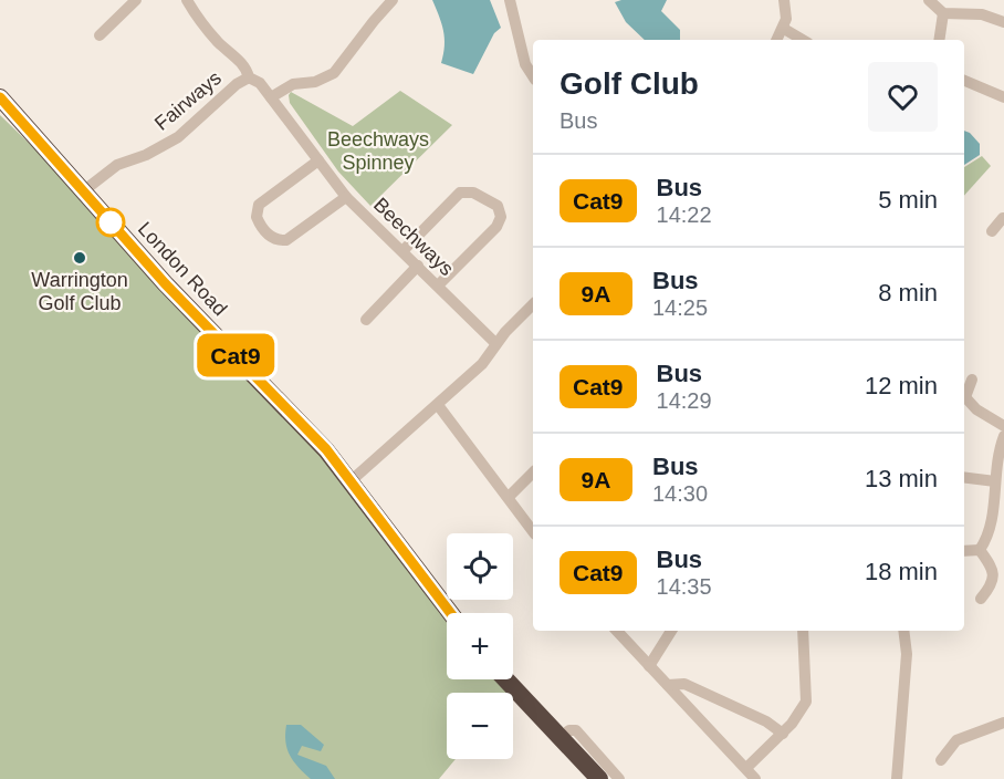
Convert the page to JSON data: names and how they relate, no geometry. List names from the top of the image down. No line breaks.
{"streets":{"highway":["London Road"],"street":["Fairways","Beechways"]},"crossings":[["Fairways","Beechways"],["Fairways","London Road"]],"parks":["Beechways Spinney"],"places":["Warrington Golf Club"],"lines":["bus line Cat9"],"page":{"on_map":"Cat9","heading":["Golf Club","Bus"],"list":[{"mark":"Cat9","name":"Bus","note":"14:22","value":"5 min"},{"mark":"9A","name":"Bus","note":"14:25","value":"8 min"},{"mark":"Cat9","name":"Bus","note":"14:29","value":"12 min"},{"mark":"9A","name":"Bus","note":"14:30","value":"13 min"},{"mark":"Cat9","name":"Bus","note":"14:35","value":"18 min"}],"map_buttons":["+","−"]}}
